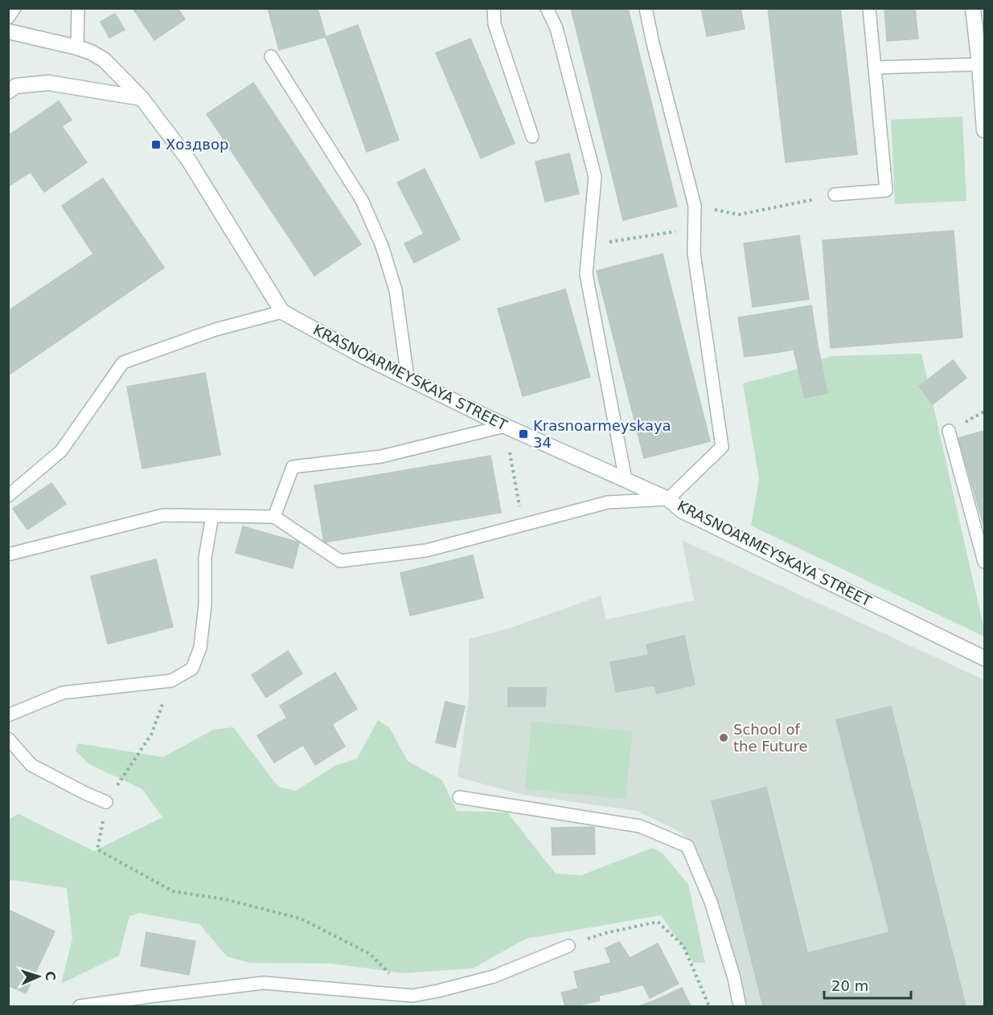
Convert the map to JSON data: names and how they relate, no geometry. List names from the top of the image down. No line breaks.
{"streets":{"street":["KRASNOARMEYSKAYA STREET"]},"places":{"transit":["Хоздвор","Krasnoarmeyskaya 34"],"other":["School of the Future"]},"scale_bar":"20 m","north":"right"}
